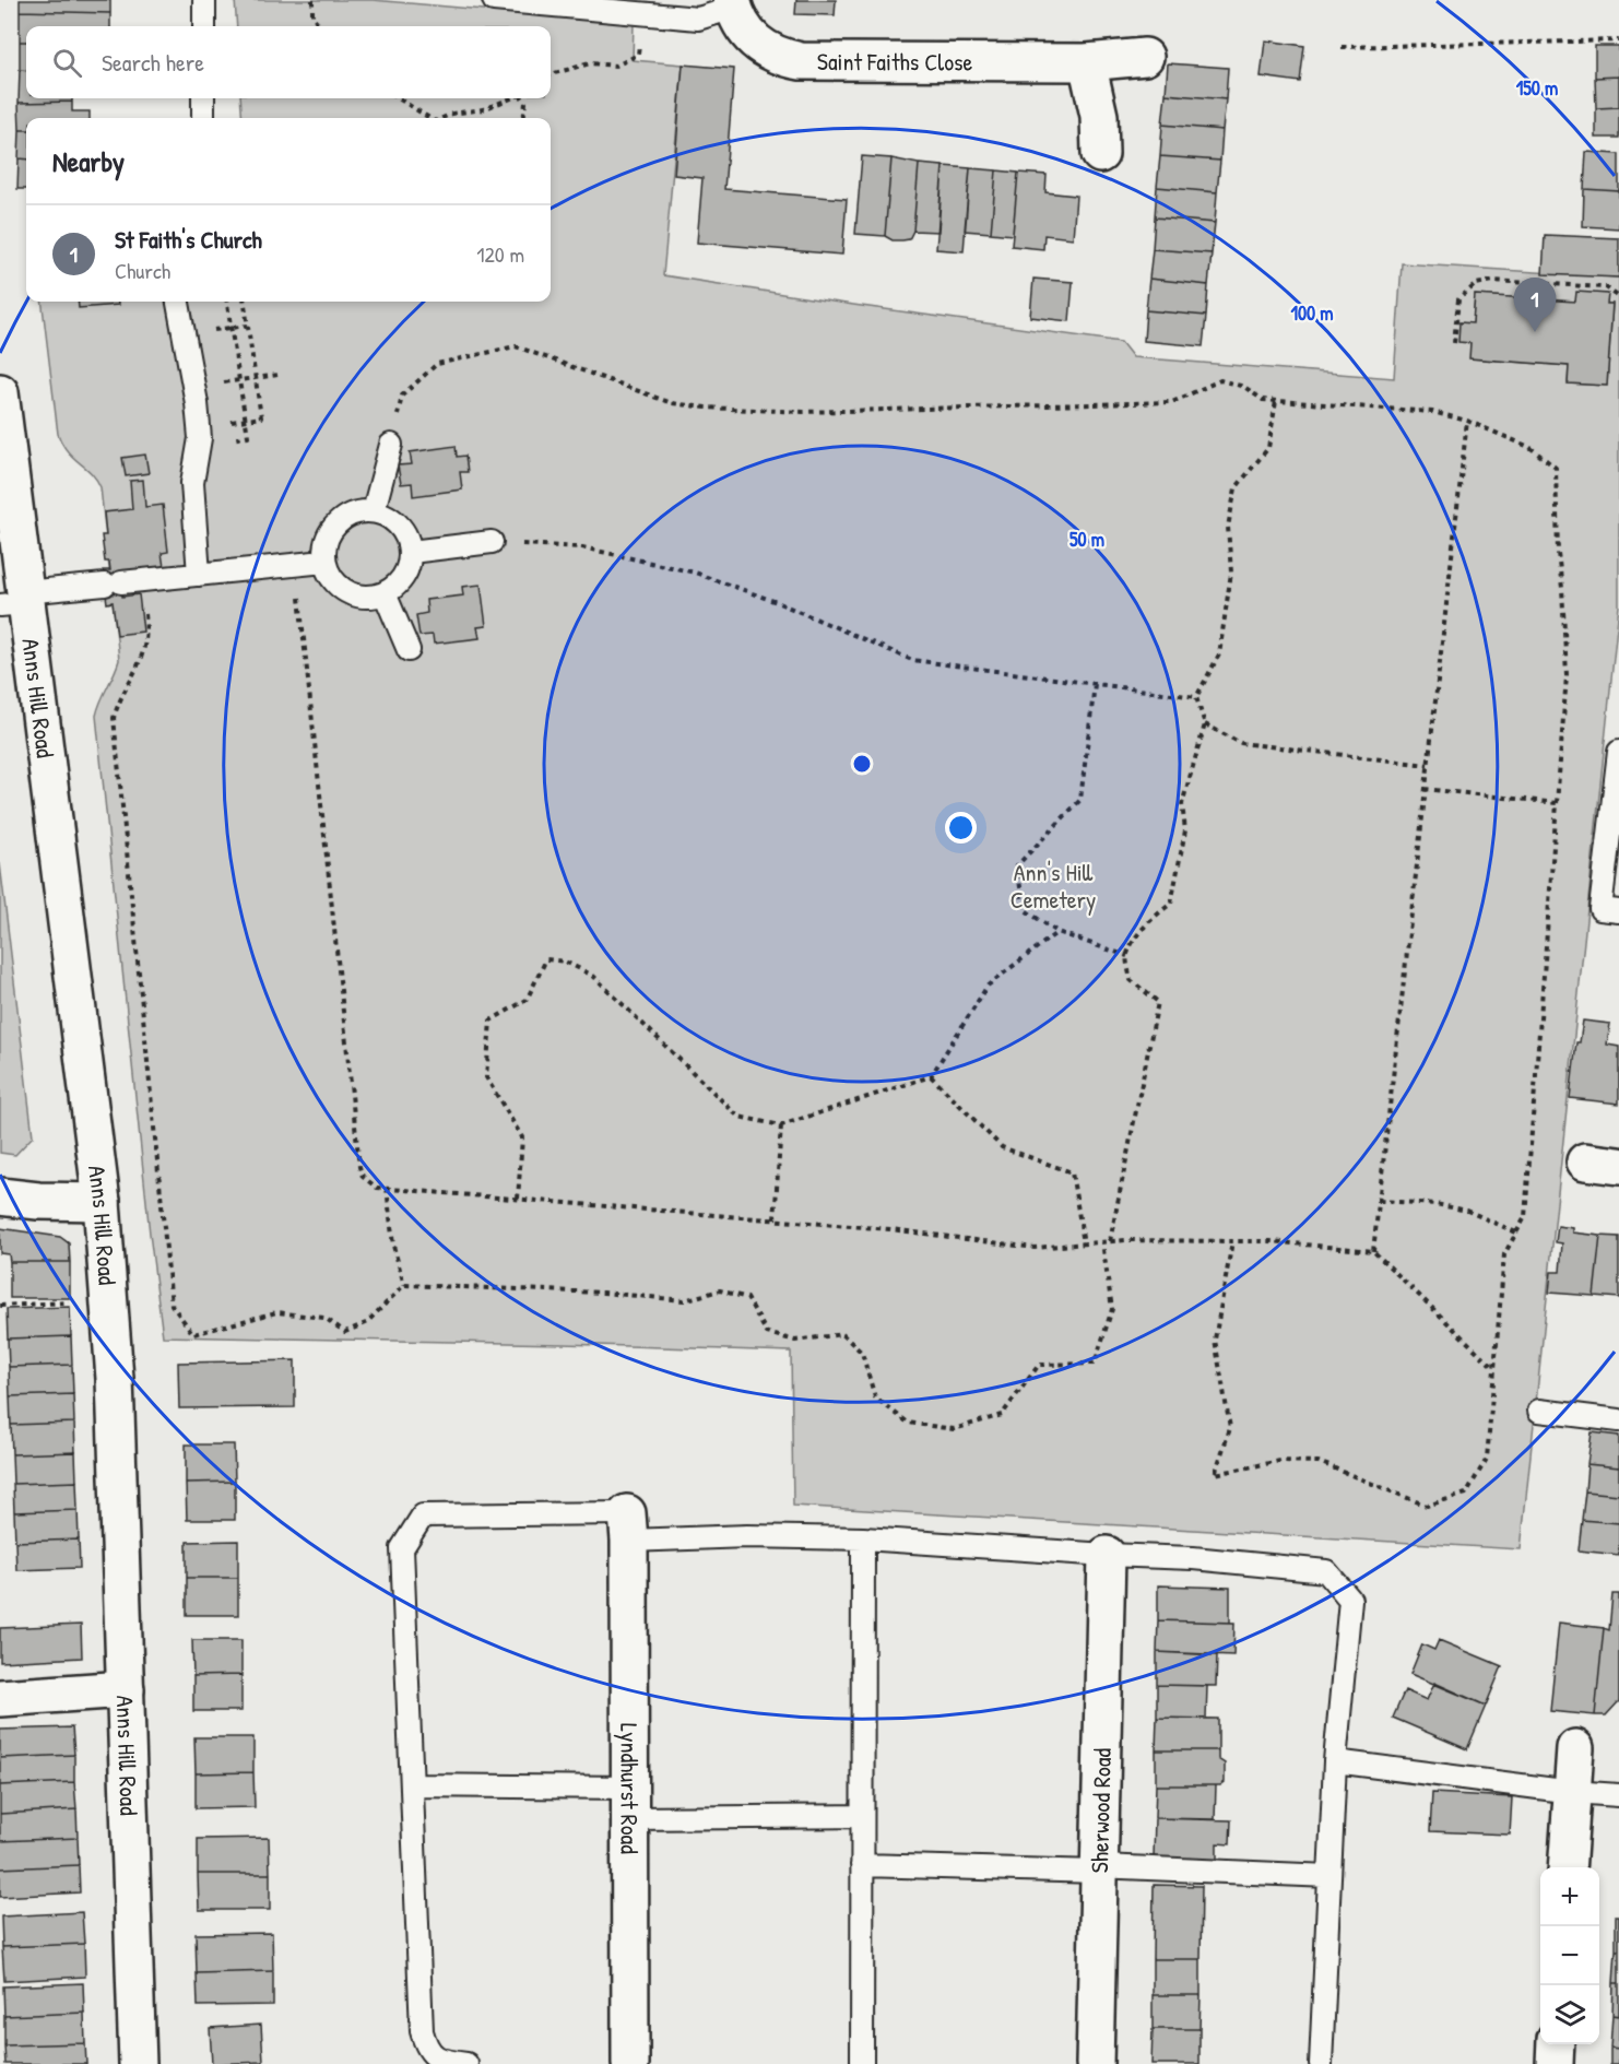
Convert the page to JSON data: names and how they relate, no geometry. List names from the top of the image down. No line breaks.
{"streets":{"street":["Saint Faiths Close","Anns Hill Road","Lyndhurst Road","Sherwood Road"]},"parks":["Ann's Hill Cemetery"],"page":{"search":"Search here","heading":"Nearby","list":[{"mark":"1","name":"St Faith's Church","note":"Church","value":"120 m"}],"pins":"1","map_buttons":["+","−"]},"rings":["150 m","100 m","50 m"]}
